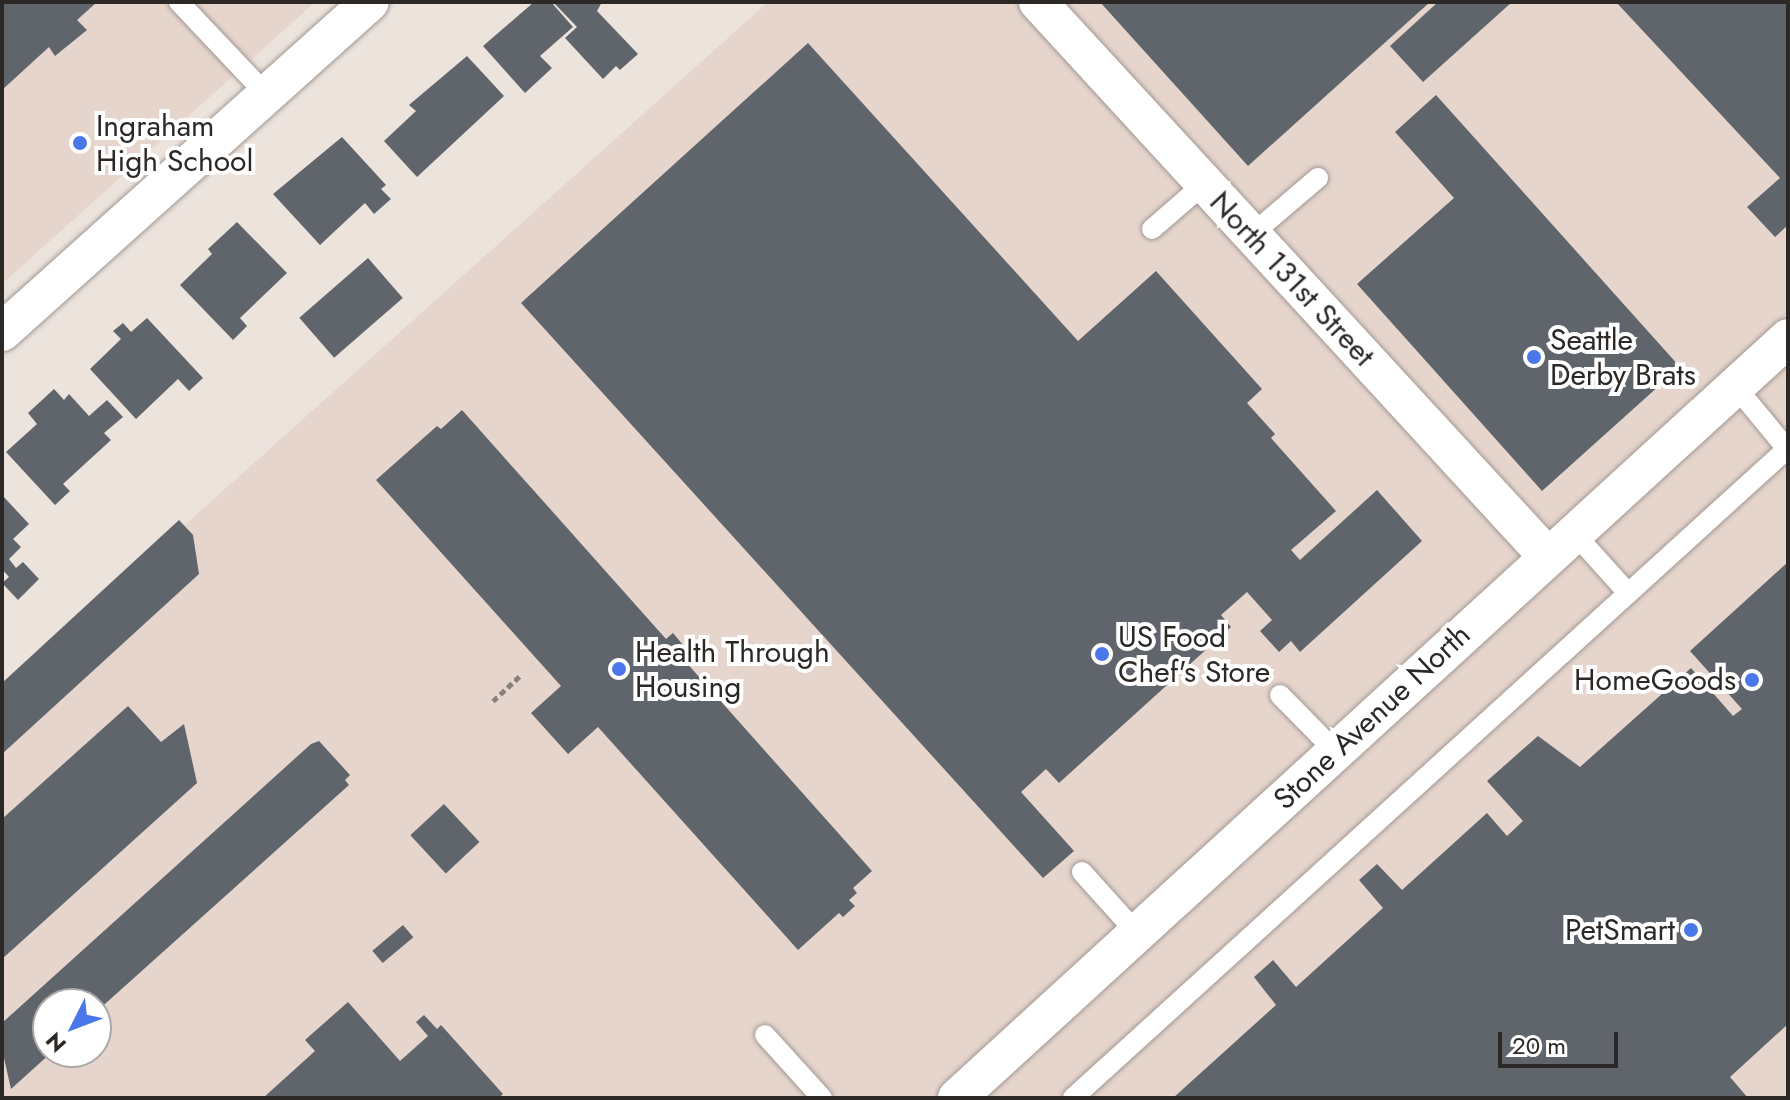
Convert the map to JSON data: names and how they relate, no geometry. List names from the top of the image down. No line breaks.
{"streets":{"street":["North 131st Street","Stone Avenue North"]},"crossings":[["North 131st Street","Stone Avenue North"]],"places":["Ingraham High School","Seattle Derby Brats","US Food Chef's Store","Health Through Housing","HomeGoods","PetSmart"],"scale_bar":"20 m","north":"bottom left"}
